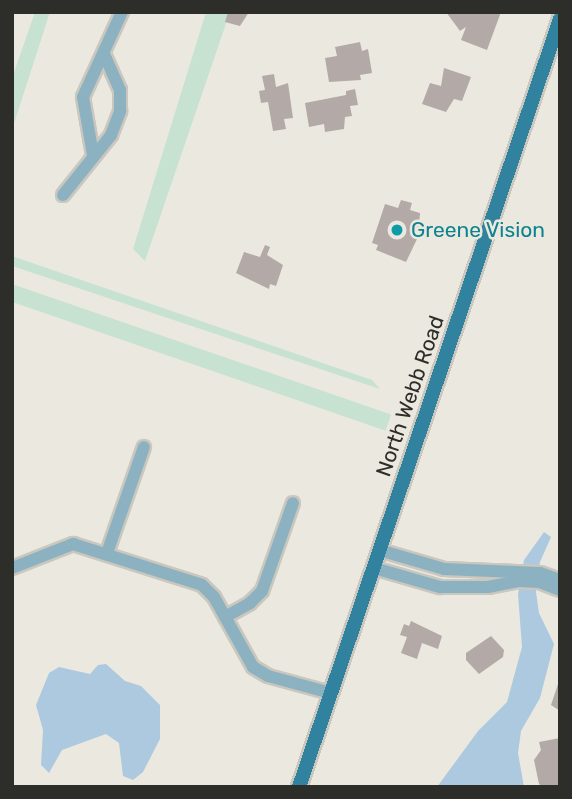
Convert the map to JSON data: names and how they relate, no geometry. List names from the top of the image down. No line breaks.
{"streets":{"main road":["North Webb Road"]},"places":["Greene Vision"]}
